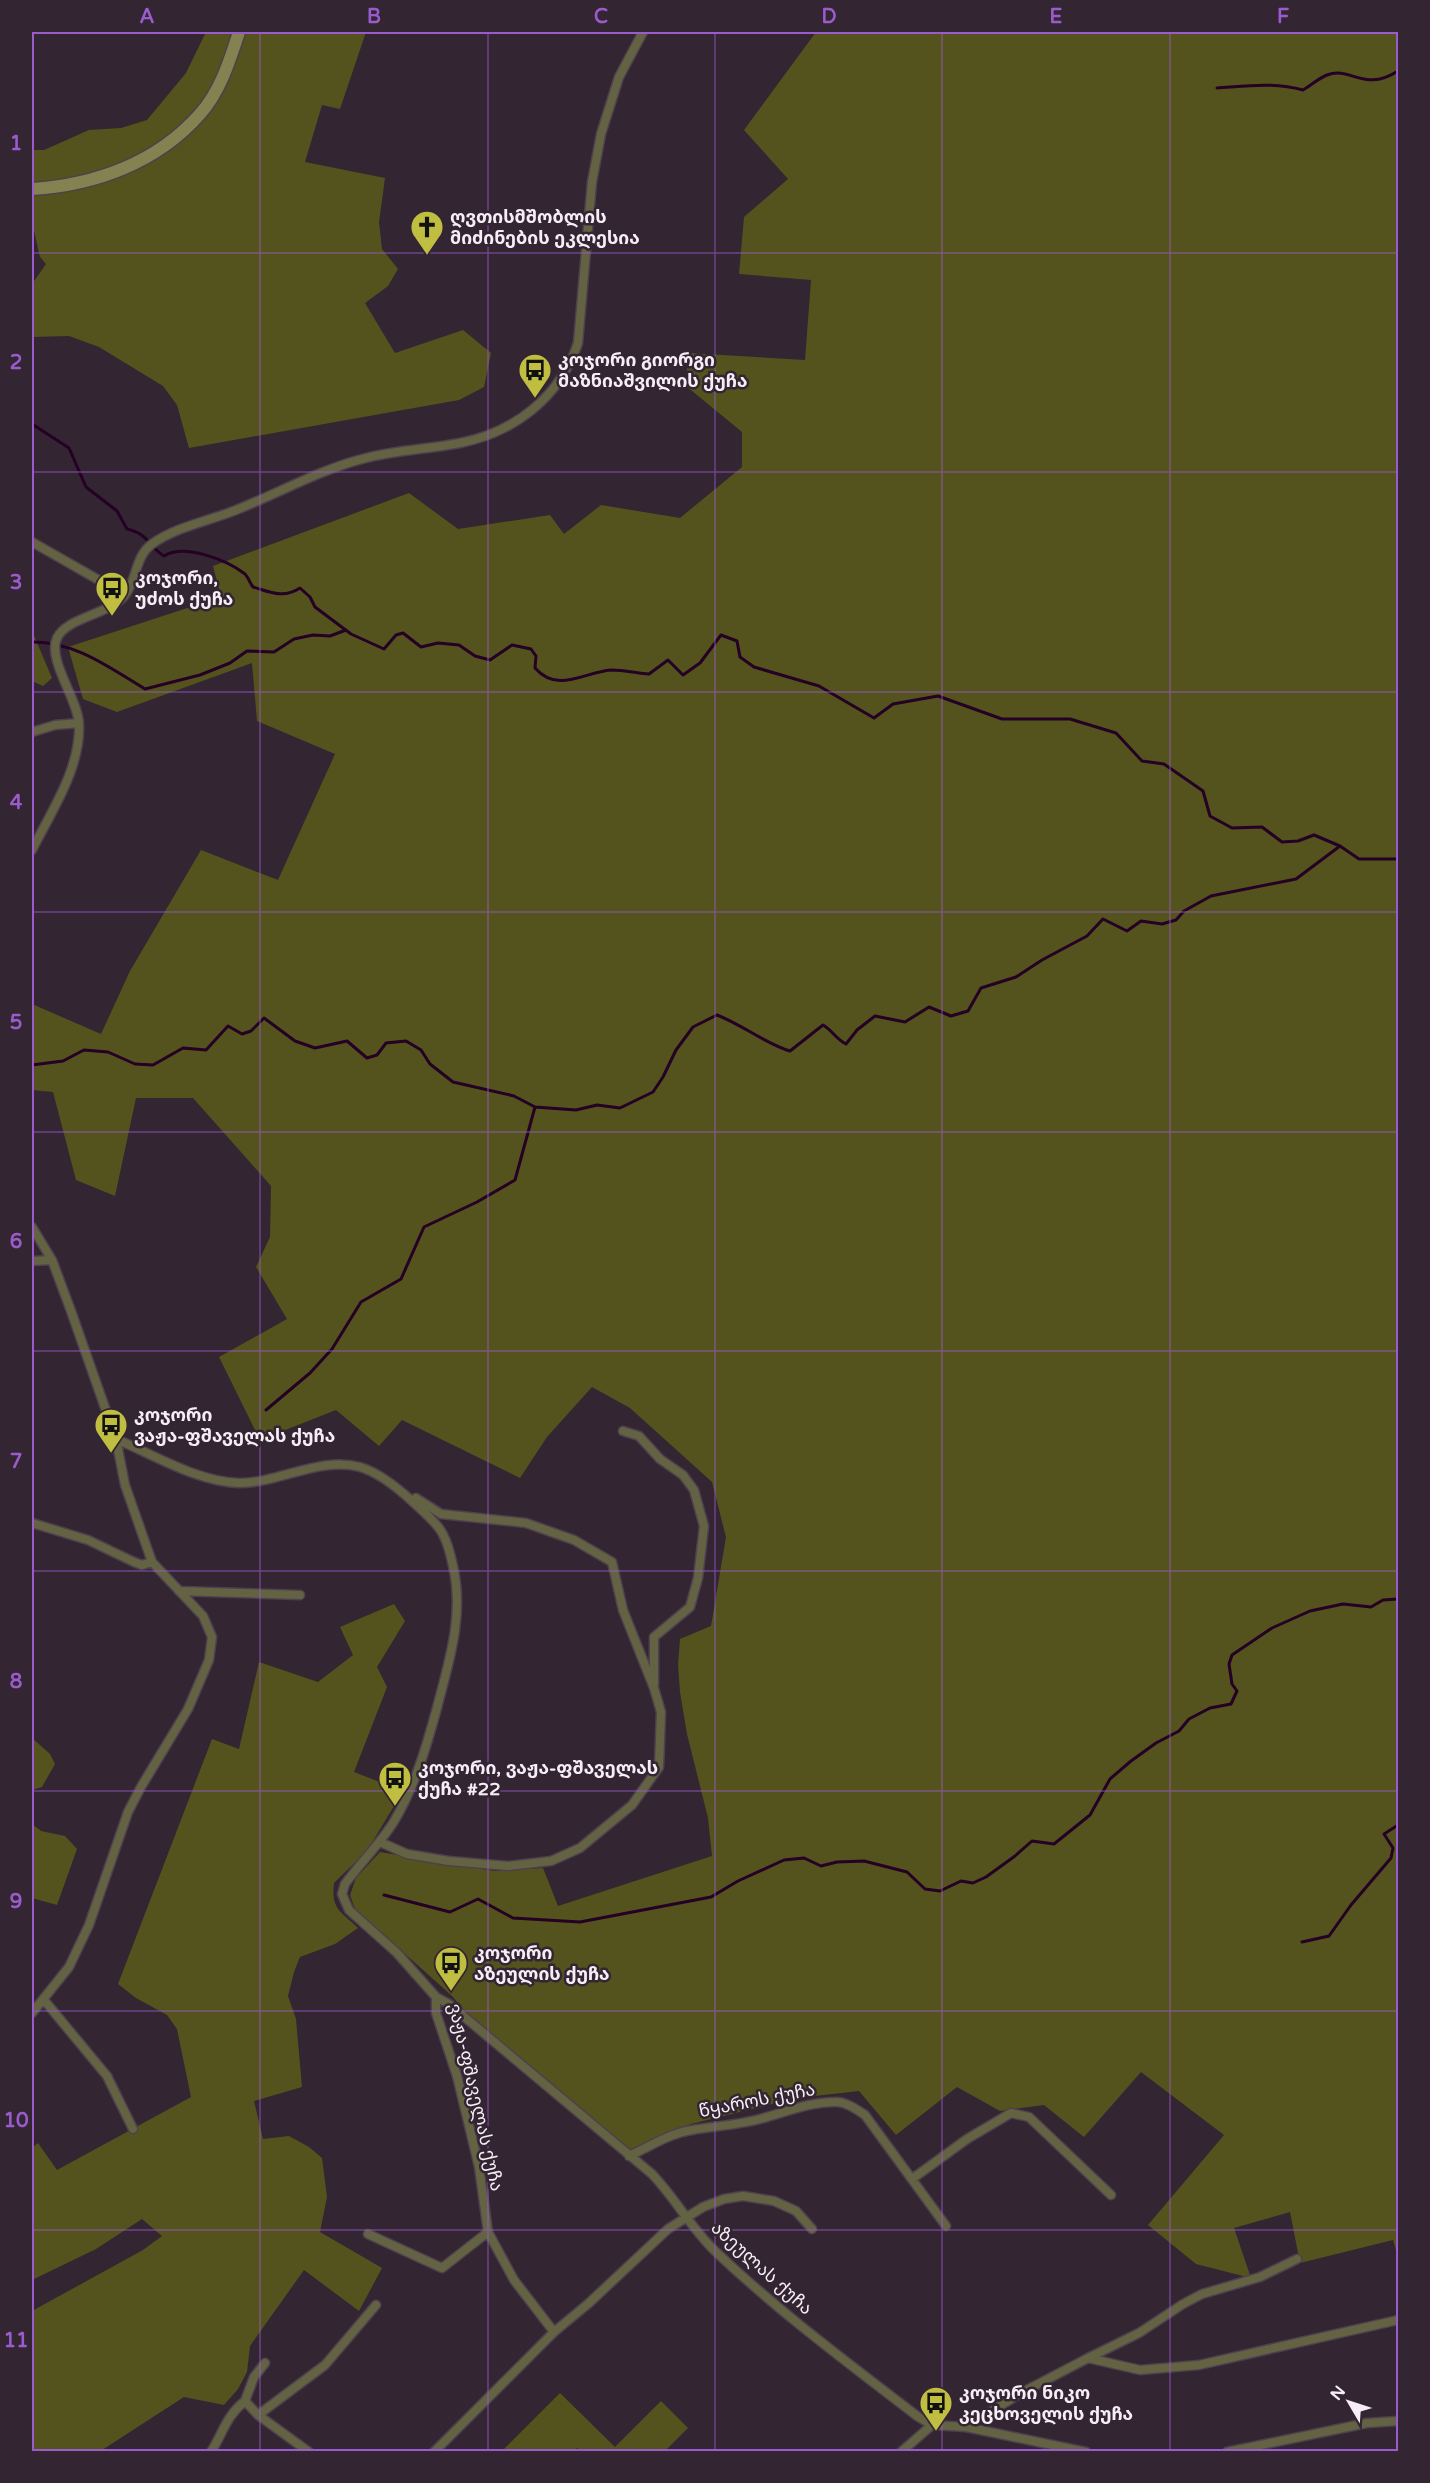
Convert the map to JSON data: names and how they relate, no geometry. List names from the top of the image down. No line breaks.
{"streets":{"street":["ვაჟა-ფშაველას ქუჩა","წყაროს ქუჩა","აზეულას ქუჩა"]},"crossings":[["ვაჟა-ფშაველას ქუჩა","აზეულას ქუჩა"],["წყაროს ქუჩა","აზეულას ქუჩა"]],"places":{"church":["ღვთისმშობლის მიძინების ეკლესია"],"bus stop":["კოჯორი გიორგი მაზნიაშვილის ქუჩა","კოჯორი, უძოს ქუჩა","კოჯორი ვაჟა-ფშაველას ქუჩა","კოჯორი, ვაჟა-ფშაველას ქუჩა #22","კოჯორი აზეულის ქუჩა","კოჯორი ნიკო კეცხოველის ქუჩა"]},"north":"top left","grid":{"columns":["A","B","C","D","E","F"],"rows":["1","2","3","4","5","6","7","8","9","10","11"]}}
